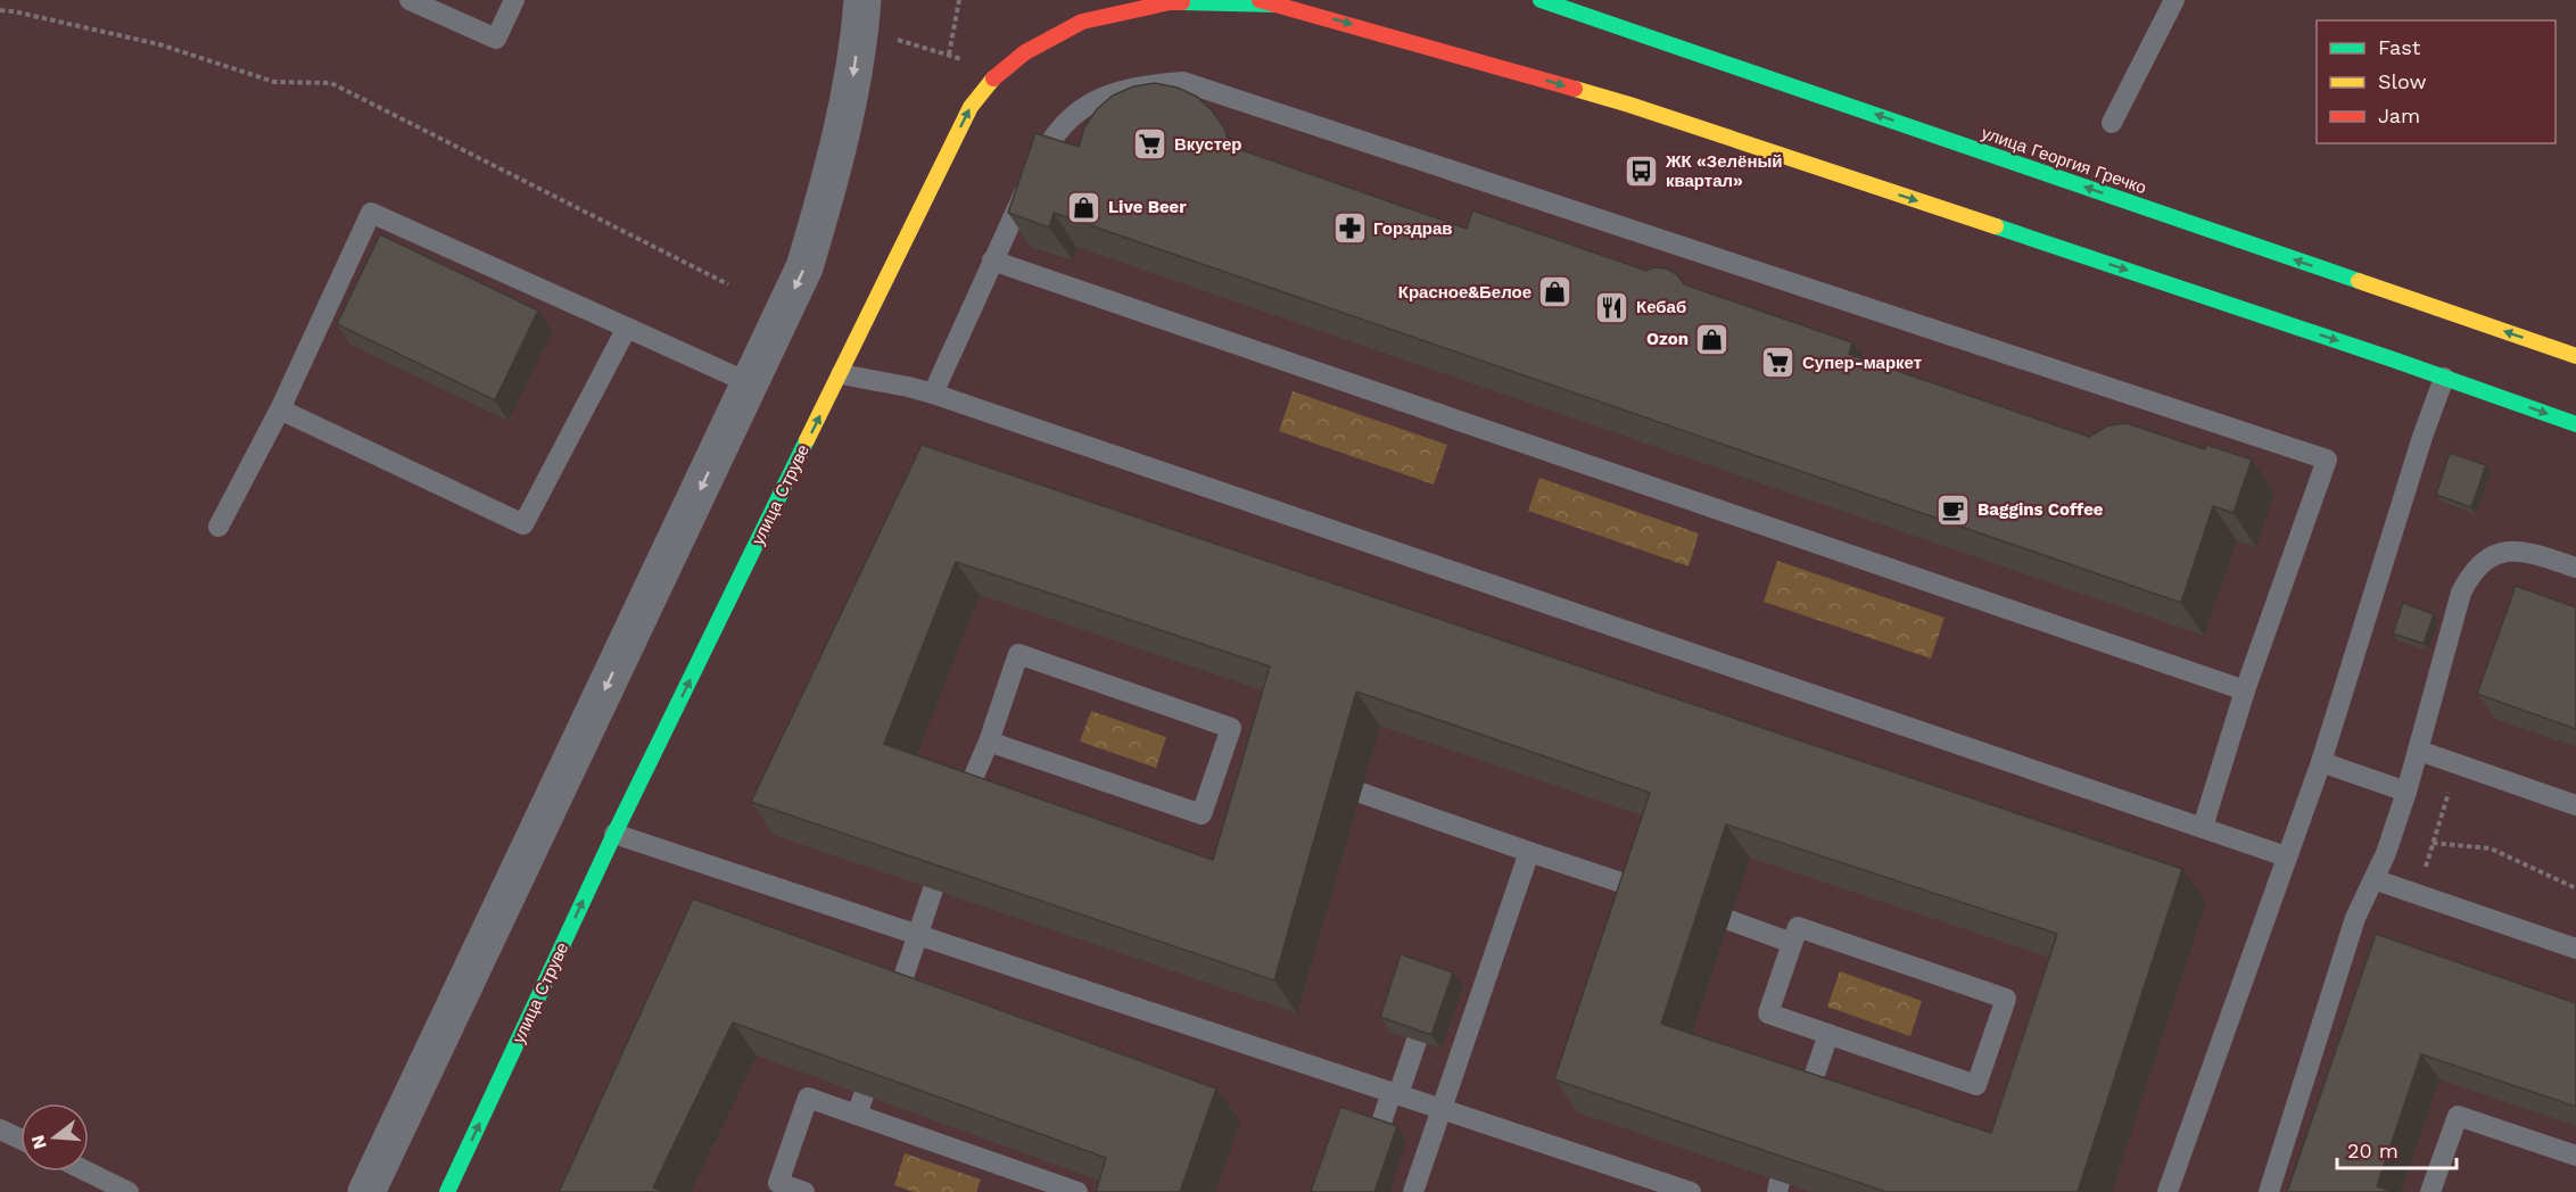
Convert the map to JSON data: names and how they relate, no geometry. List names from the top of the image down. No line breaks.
{"streets":{"street":["улица Георгия Гречко","улица Струве"]},"places":{"supermarket":["Вкустер","Супер-маркет"],"bus stop":["ЖК «Зелёный квартал»"],"shop":["Live Beer","Красное&Белое","Ozon"],"pharmacy":["Горздрав"],"restaurant":["Кебаб"],"cafe":["Baggins Coffee"]},"legend":["Fast","Slow","Jam"],"scale_bar":"20 m","north":"left"}
